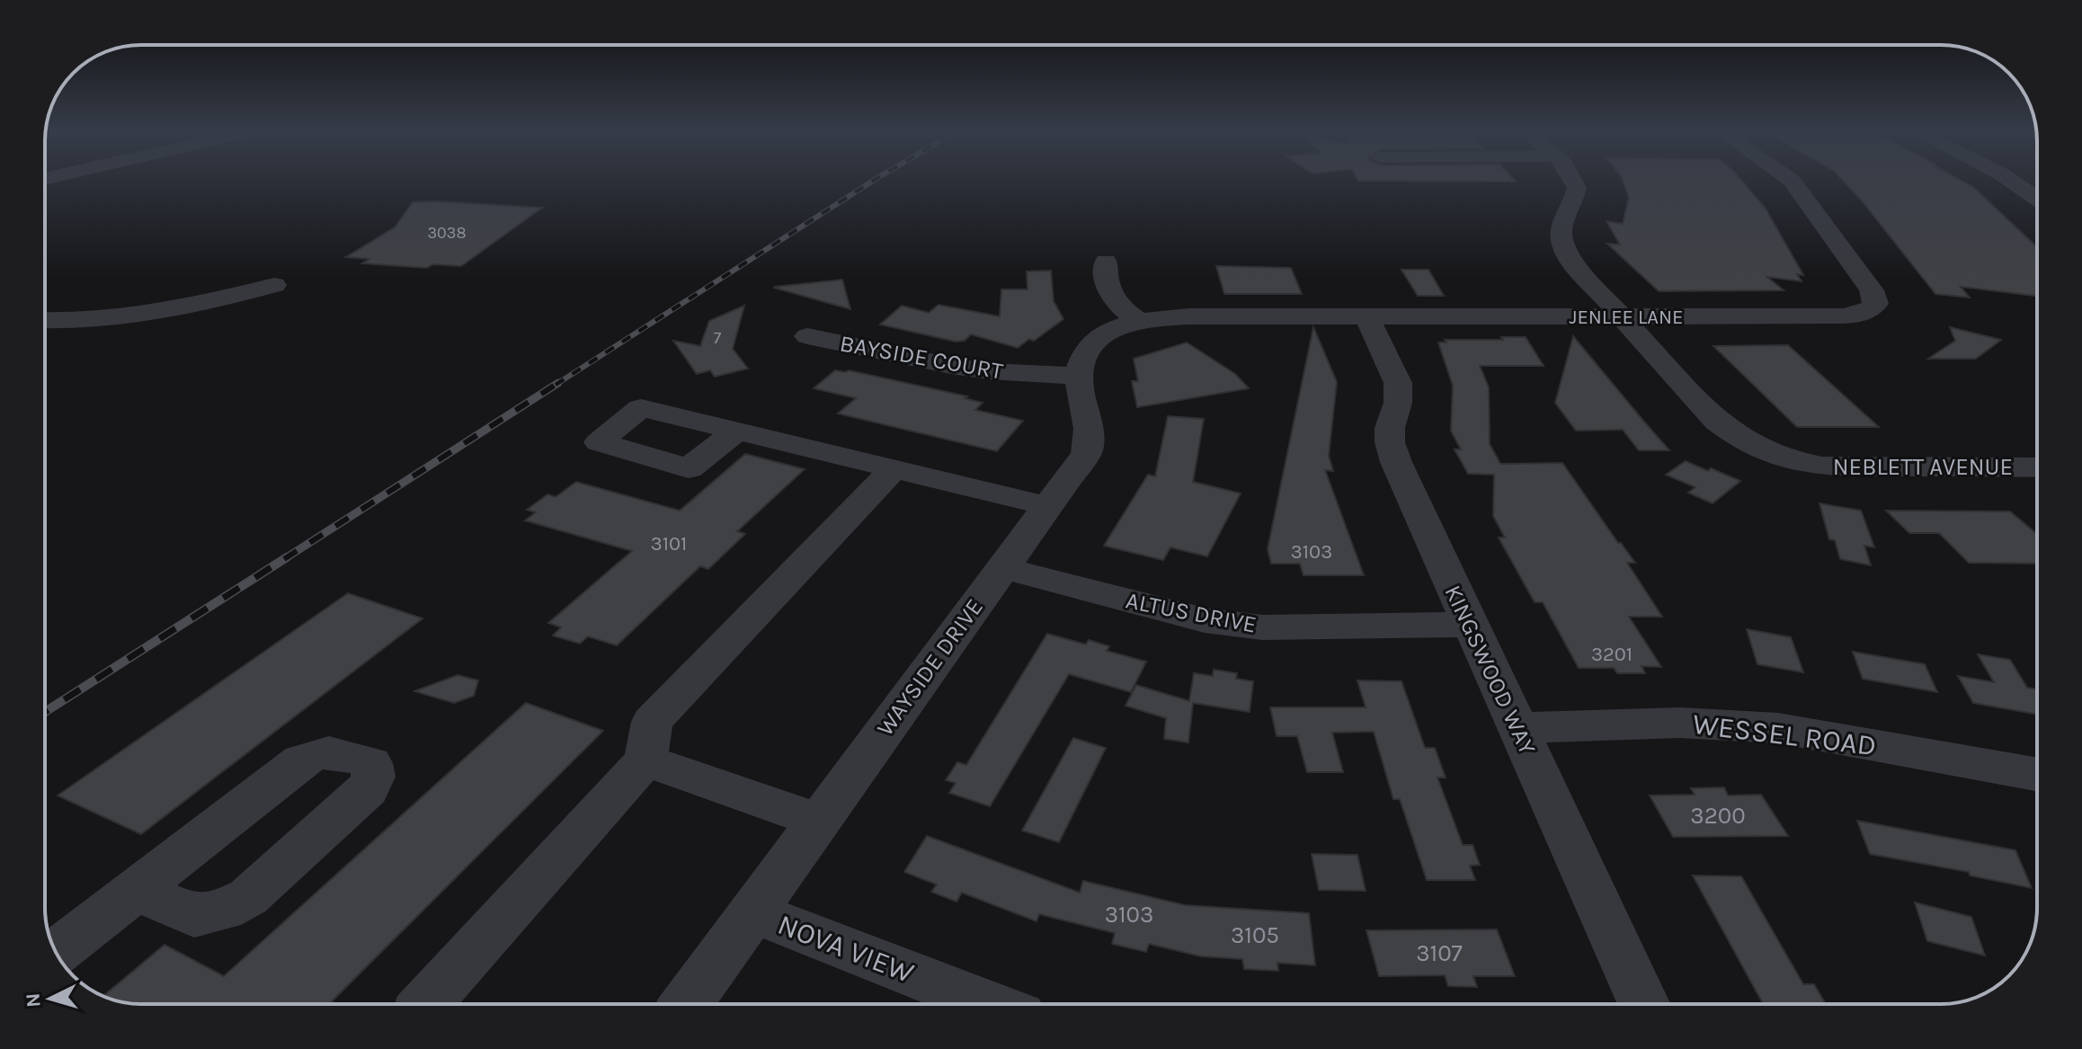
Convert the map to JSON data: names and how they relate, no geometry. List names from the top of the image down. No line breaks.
{"streets":{"street":["JENLEE LANE","BAYSIDE COURT","NEBLETT AVENUE","ALTUS DRIVE","WAYSIDE DRIVE","KINGSWOOD WAY","WESSEL ROAD","NOVA VIEW"]},"crossings":[["JENLEE LANE","NEBLETT AVENUE"],["JENLEE LANE","WAYSIDE DRIVE"],["JENLEE LANE","KINGSWOOD WAY"],["BAYSIDE COURT","WAYSIDE DRIVE"],["ALTUS DRIVE","WAYSIDE DRIVE"],["ALTUS DRIVE","KINGSWOOD WAY"],["WAYSIDE DRIVE","NOVA VIEW"],["KINGSWOOD WAY","WESSEL ROAD"]],"house_numbers":["3038","7","3101","3103","3201","3200","3103","3105","3107"],"north":"left"}
